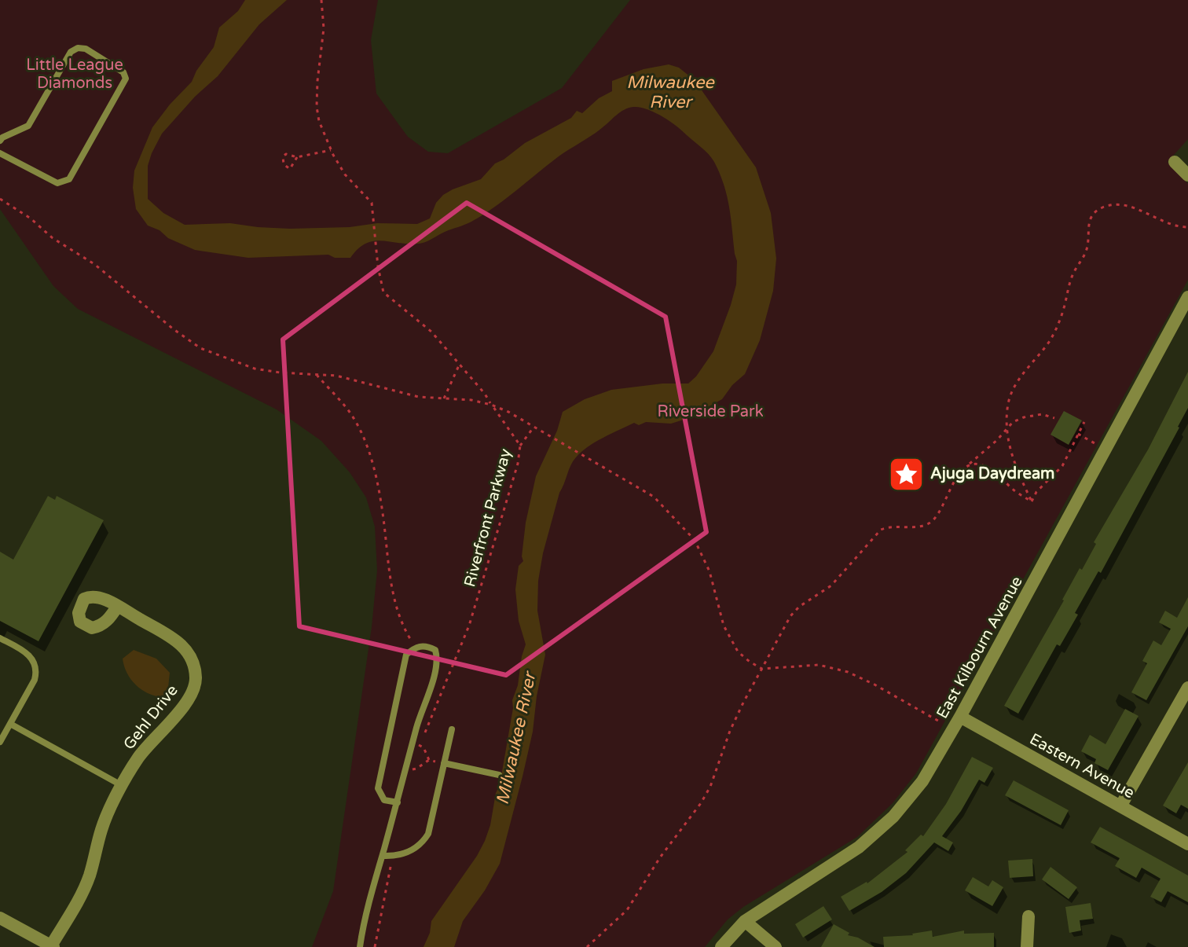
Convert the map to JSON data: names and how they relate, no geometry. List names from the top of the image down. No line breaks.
{"streets":{"street":["East Kilbourn Avenue","Gehl Drive","Eastern Avenue"],"path":["Riverfront Parkway"]},"crossings":[["East Kilbourn Avenue","Eastern Avenue"]],"water":["Milwaukee River"],"parks":["Little League Diamonds","Riverside Park"],"places":{"place":["Ajuga Daydream"]}}
